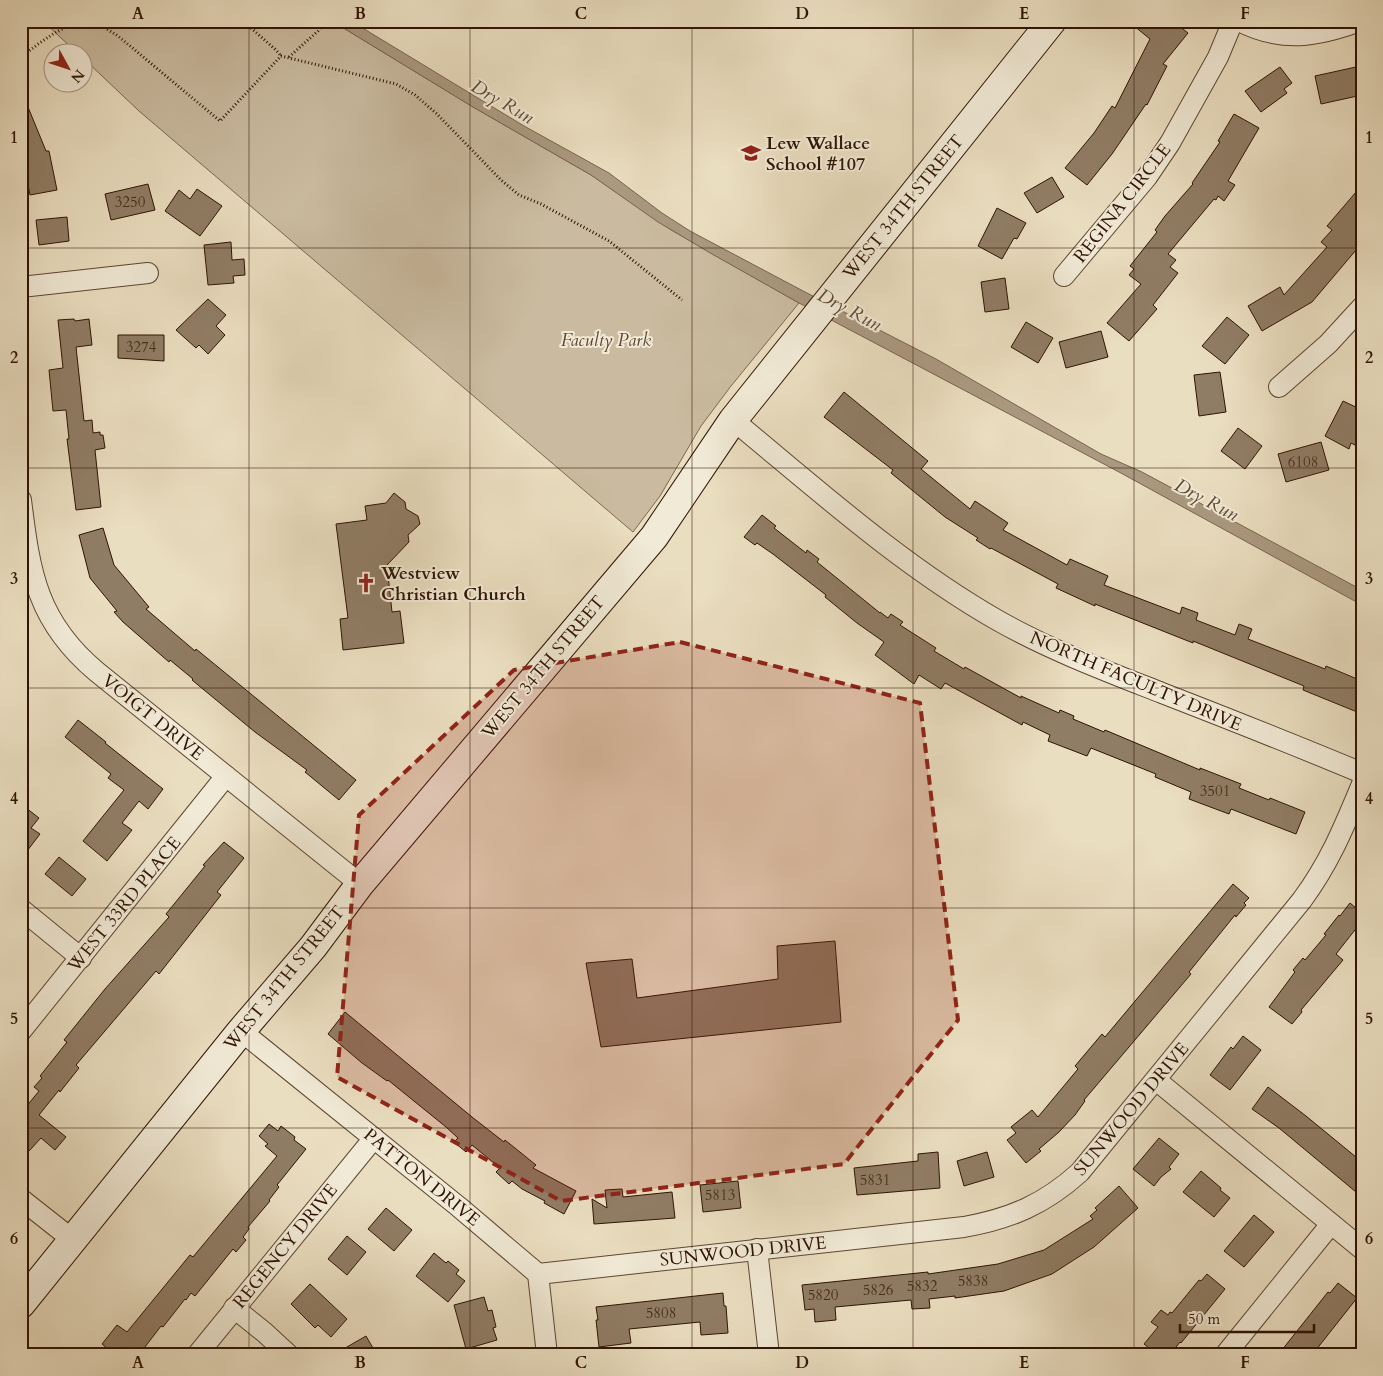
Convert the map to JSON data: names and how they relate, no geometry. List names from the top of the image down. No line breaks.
{"streets":{"street":["REGINA CIRCLE","WEST 34TH STREET","NORTH FACULTY DRIVE","VOIGT DRIVE","WEST 33RD PLACE","SUNWOOD DRIVE","PATTON DRIVE","REGENCY DRIVE"]},"crossings":[["WEST 34TH STREET","NORTH FACULTY DRIVE"],["WEST 34TH STREET","VOIGT DRIVE"],["WEST 34TH STREET","PATTON DRIVE"],["VOIGT DRIVE","WEST 33RD PLACE"],["SUNWOOD DRIVE","PATTON DRIVE"],["PATTON DRIVE","REGENCY DRIVE"]],"water":["Dry Run"],"parks":["Faculty Park"],"places":{"school or university":["Lew Wallace School #107"],"church":["Westview Christian Church"]},"house_numbers":["3250","3274","6108","3501","5831","5813","5838","5832","5826","5820","5808"],"scale_bar":"50 m","north":"bottom right","grid":{"columns":["A","B","C","D","E","F"],"rows":["1","2","3","4","5","6"]}}
